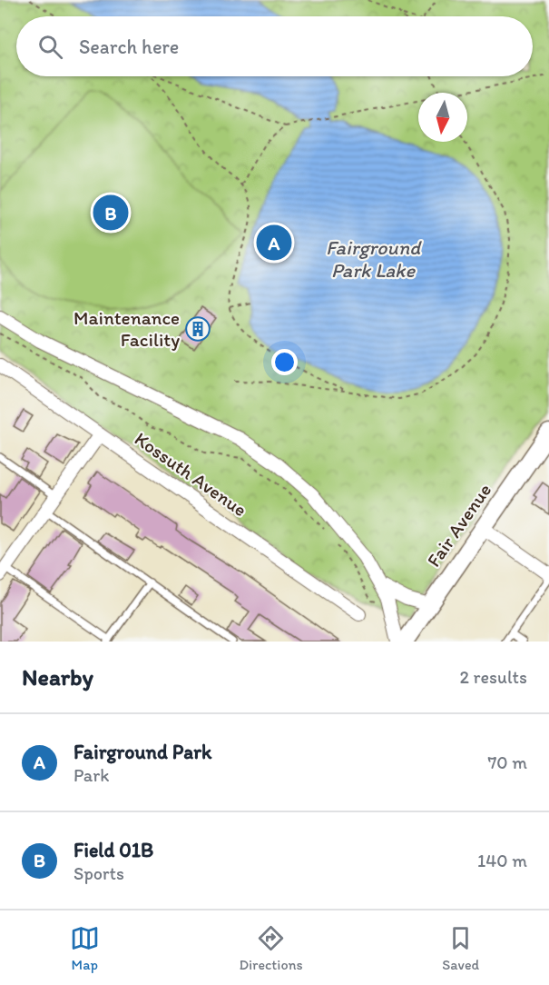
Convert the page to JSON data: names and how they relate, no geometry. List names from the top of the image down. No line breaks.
{"streets":{"street":["Kossuth Avenue","Fair Avenue"]},"water":["Fairground Park Lake"],"places":{"building":["Maintenance Facility"]},"north":"bottom","page":{"search":"Search here","pins":["B","A"],"heading":["Nearby","2 results"],"list":[{"mark":"A","name":"Fairground Park","note":"Park","value":"70 m"},{"mark":"B","name":"Field 01B","note":"Sports","value":"140 m"}],"nav":["Map","Directions","Saved"]}}
